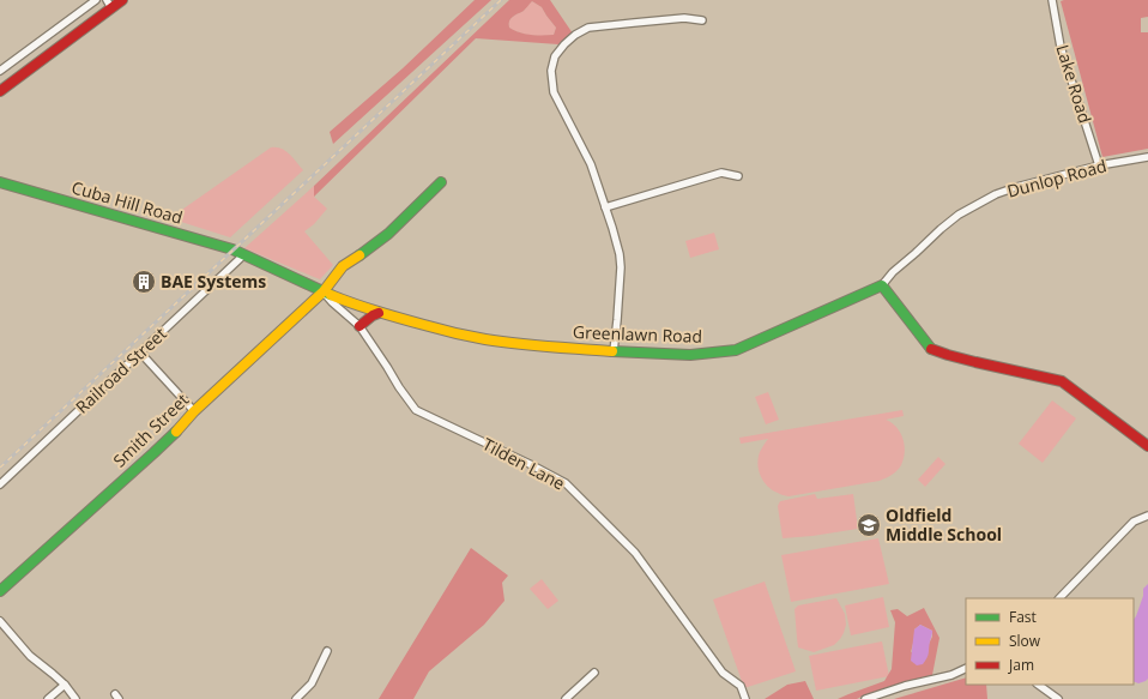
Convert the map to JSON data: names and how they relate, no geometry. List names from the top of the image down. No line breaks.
{"streets":{"main road":["Cuba Hill Road","Greenlawn Road","Smith Street"],"street":["Lake Road","Dunlop Road","Railroad Street","Tilden Lane"]},"crossings":[["Lake Road","Dunlop Road"],["Dunlop Road","Greenlawn Road"],["Cuba Hill Road","Greenlawn Road"],["Cuba Hill Road","Railroad Street"],["Greenlawn Road","Railroad Street"],["Greenlawn Road","Smith Street"],["Greenlawn Road","Tilden Lane"],["Smith Street","Tilden Lane"]],"places":{"building":["BAE Systems"],"school or university":["Oldfield Middle School"]},"legend":["Fast","Slow","Jam"]}
